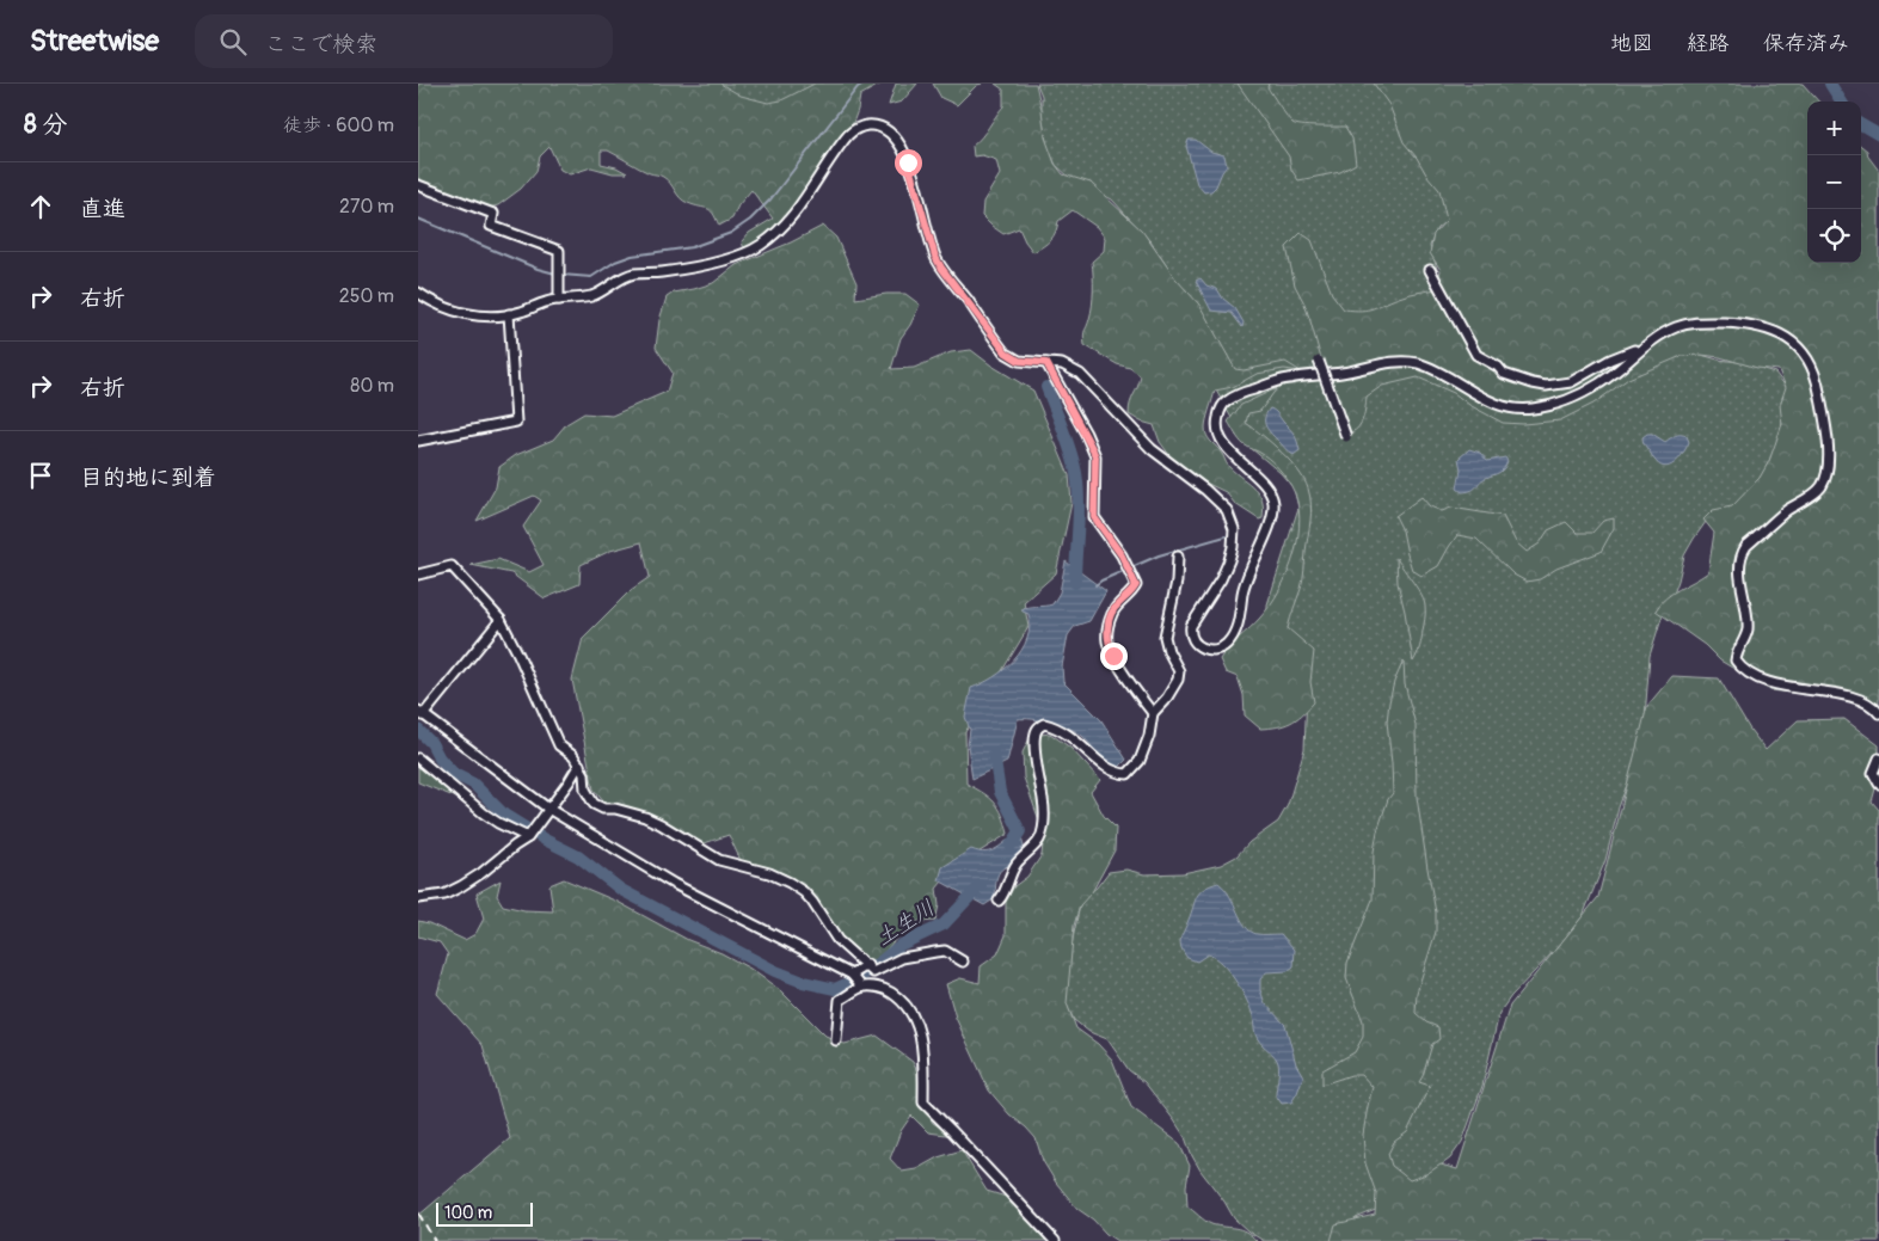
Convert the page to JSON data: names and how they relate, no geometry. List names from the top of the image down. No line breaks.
{"water":["土生川"],"scale_bar":"100 m","page":{"header":"Streetwise","search":"ここで検索","nav":["地図","経路","保存済み"],"heading":["8 分","徒歩 · 600 m"],"map_buttons":["+","−"],"list":[["直進","270 m"],["右折","250 m"],["右折","80 m"],"目的地に到着"],"scale":"100 m"}}
